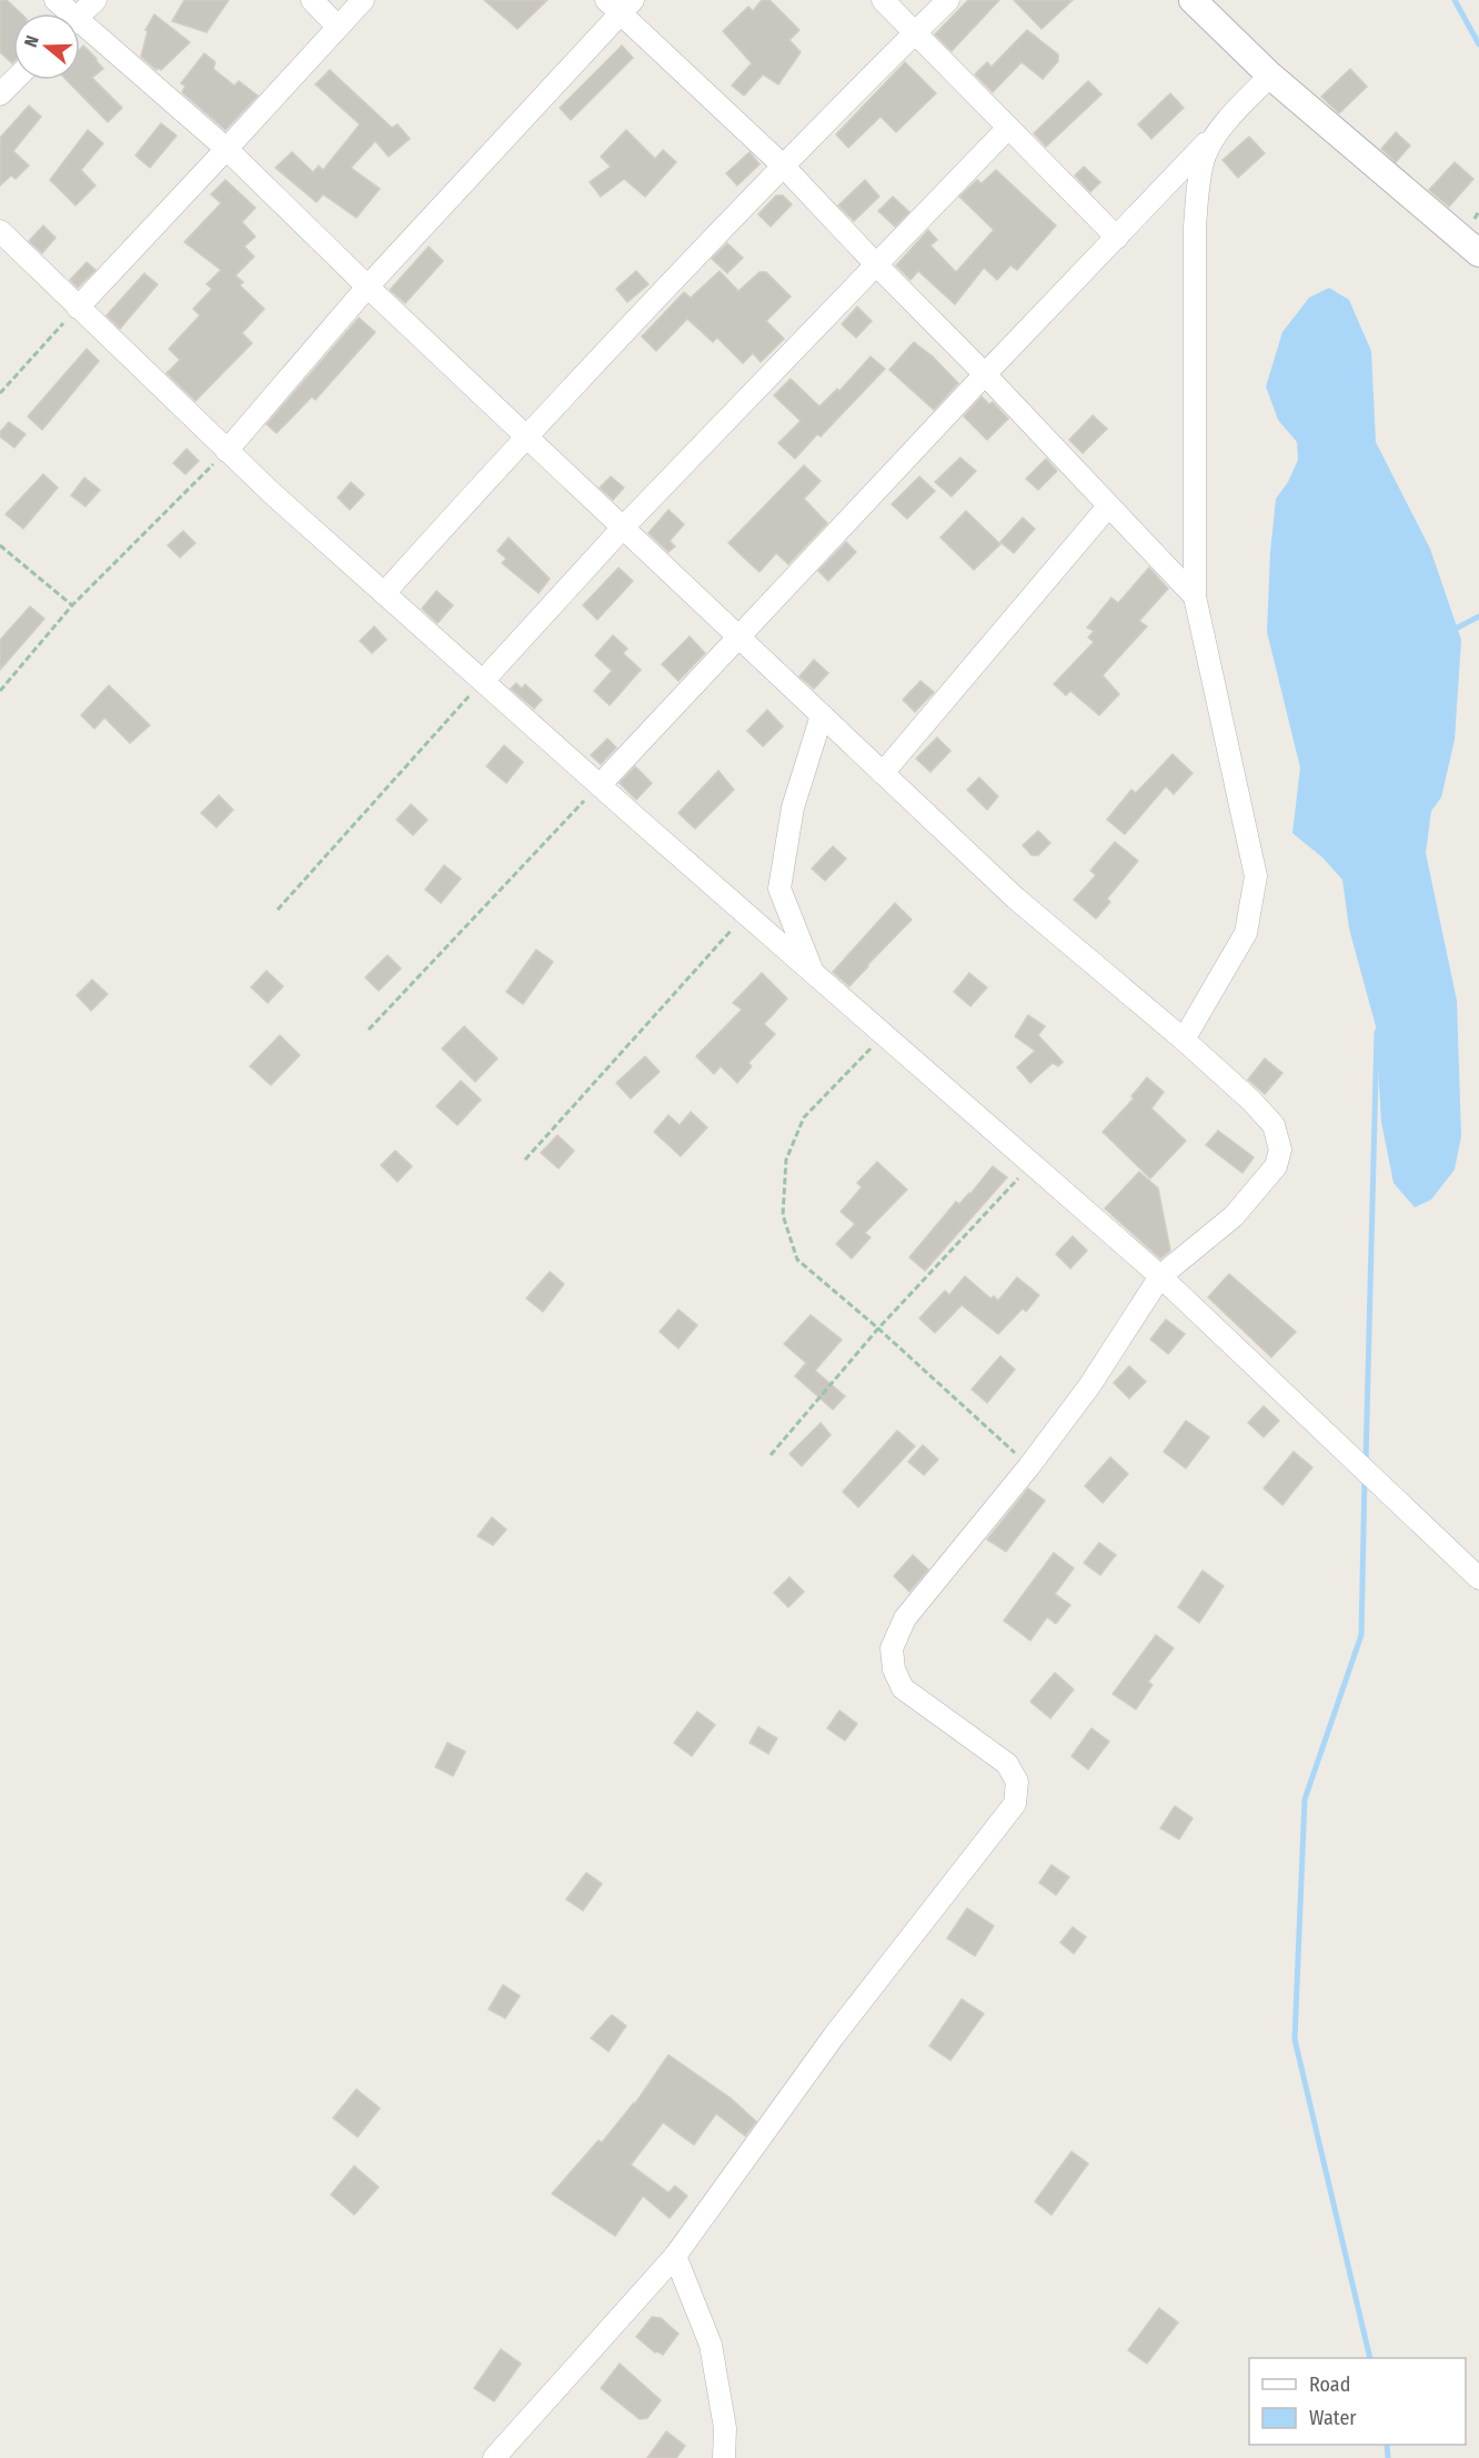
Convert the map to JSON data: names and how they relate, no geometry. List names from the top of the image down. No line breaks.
{"legend":["Road","Water"],"north":"left"}
